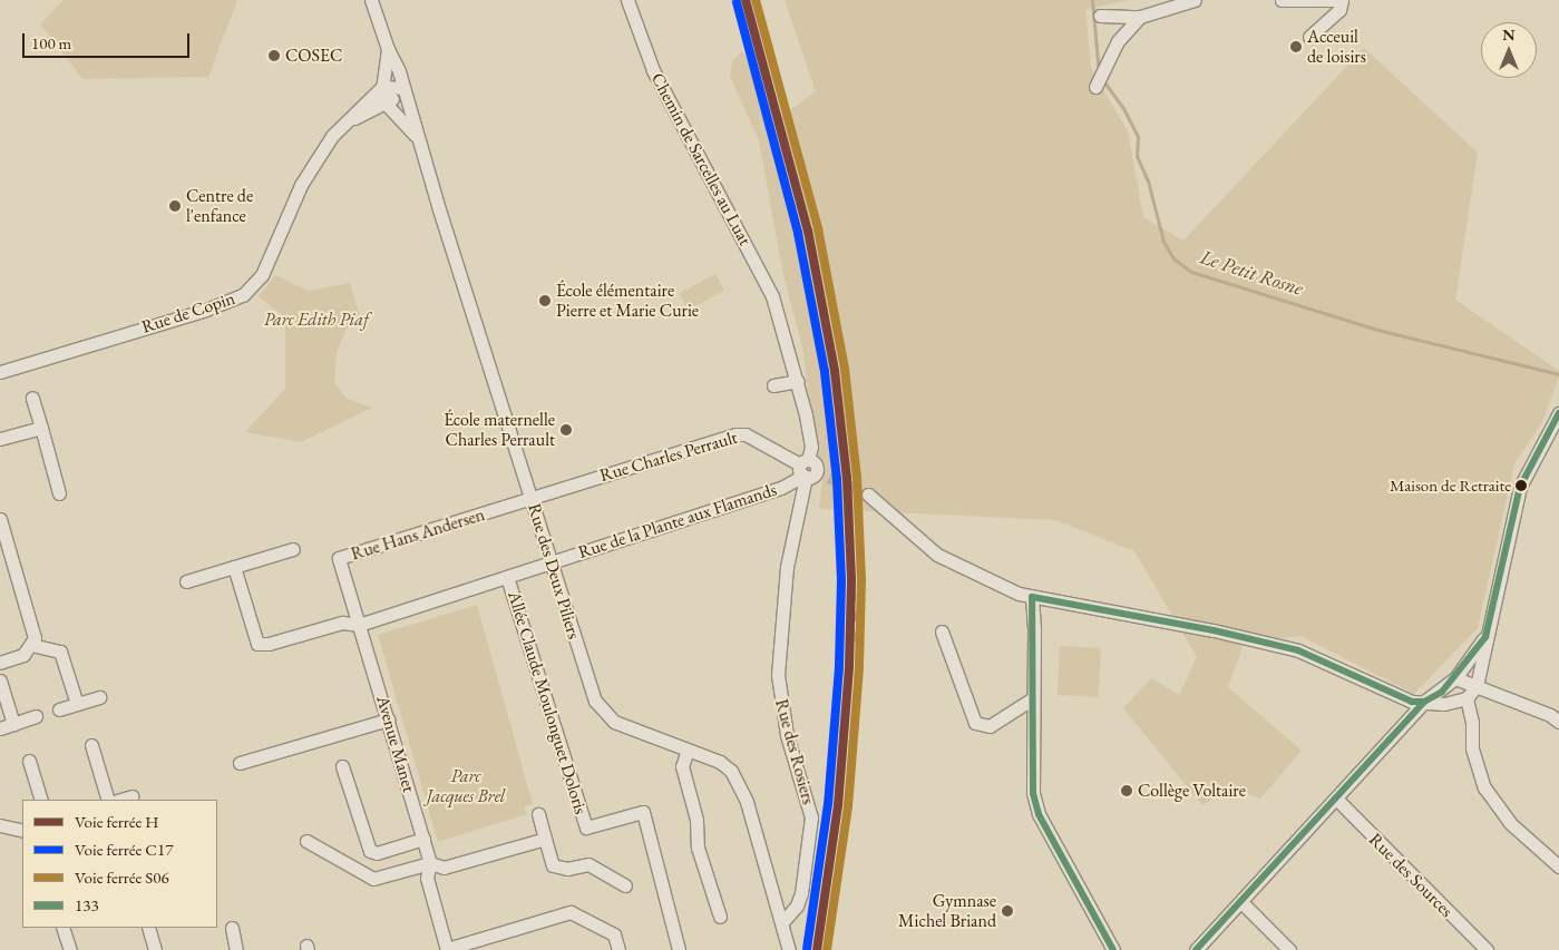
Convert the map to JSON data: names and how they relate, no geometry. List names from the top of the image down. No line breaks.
{"streets":{"street":["Chemin de Sarcelles au Luat","Rue de Copin","Rue Charles Perrault","Rue de la Plante aux Flamands","Rue Hans Andersen","Rue des Deux Piliers","Allée Claude Moulonguet Doloris","Avenue Manet","Rue des Rosiers","Rue des Sources"]},"crossings":[["Chemin de Sarcelles au Luat","Rue des Rosiers"],["Rue de Copin","Rue des Deux Piliers"],["Rue Charles Perrault","Rue de la Plante aux Flamands"],["Rue Charles Perrault","Rue Hans Andersen"],["Rue Charles Perrault","Rue des Deux Piliers"],["Rue Charles Perrault","Rue des Rosiers"],["Rue de la Plante aux Flamands","Rue Hans Andersen"],["Rue de la Plante aux Flamands","Rue des Deux Piliers"],["Rue de la Plante aux Flamands","Allée Claude Moulonguet Doloris"],["Rue de la Plante aux Flamands","Avenue Manet"],["Rue de la Plante aux Flamands","Rue des Rosiers"],["Rue Hans Andersen","Rue des Deux Piliers"],["Rue Hans Andersen","Avenue Manet"],["Rue des Deux Piliers","Rue des Rosiers"]],"water":["Le Petit Rosne"],"parks":["Parc Edith Piaf","Parc Jacques Brel"],"places":["Acceuil de loisirs","COSEC","Centre de l'enfance","École élémentaire Pierre et Marie Curie","École maternelle Charles Perrault","Maison de Retraite","Collège Voltaire","Gymnase Michel Briand"],"lines":["rail line H","rail line S06","rail line C17","transit line 133"],"legend":["Voie ferrée H","Voie ferrée C17","Voie ferrée S06","133"],"scale_bar":"100 m","north":"top"}
